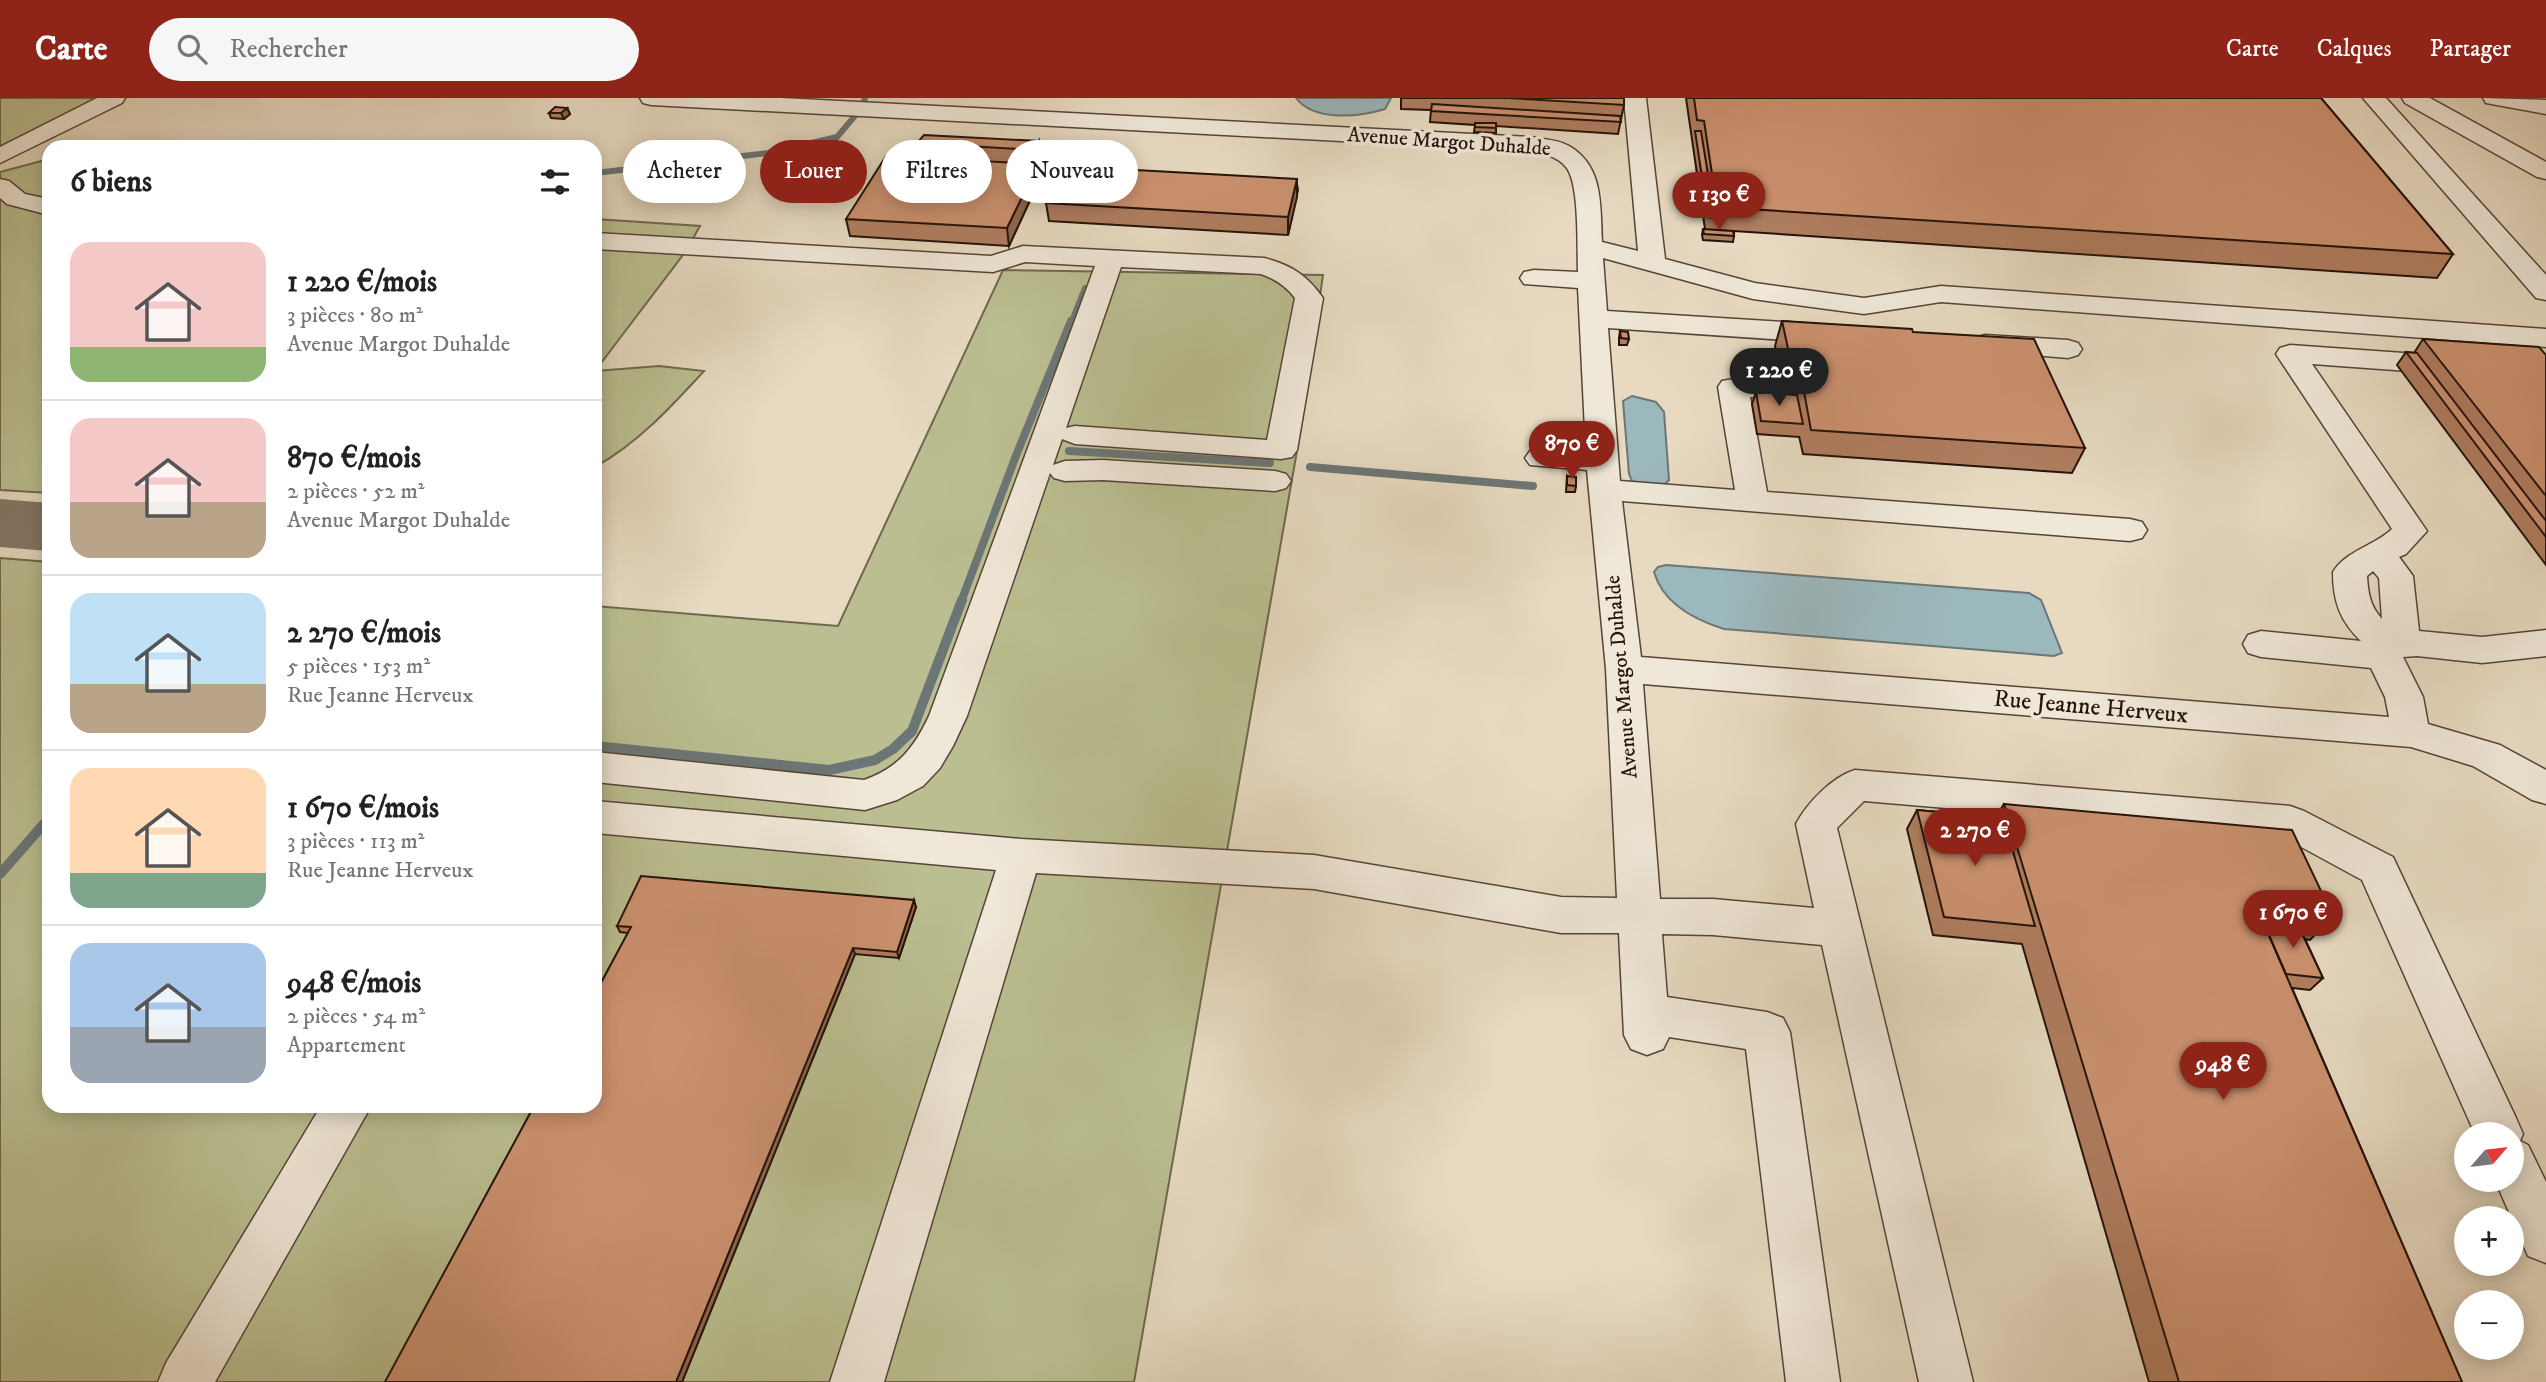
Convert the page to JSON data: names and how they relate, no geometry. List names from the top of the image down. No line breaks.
{"streets":{"street":["Avenue Margot Duhalde","Rue Jeanne Herveux"]},"crossings":[["Avenue Margot Duhalde","Rue Jeanne Herveux"]],"north":"top right","page":{"header":"Carte","search":"Rechercher","nav":["Carte","Calques","Partager"],"chip":["Acheter","Louer","Filtres","Nouveau"],"heading":"6 biens","price":["1 130 €","1 220 €","870 €","2 270 €","1 670 €","948 €"],"list":[{"name":"1 220 €/mois","note":"3 pièces · 80 m² · Avenue Margot Duhalde"},{"name":"870 €/mois","note":"2 pièces · 52 m² · Avenue Margot Duhalde"},{"name":"2 270 €/mois","note":"5 pièces · 153 m² · Rue Jeanne Herveux"},{"name":"1 670 €/mois","note":"3 pièces · 113 m² · Rue Jeanne Herveux"},{"name":"948 €/mois","note":"2 pièces · 54 m² · Appartement"}],"map_buttons":["+","−"]}}
